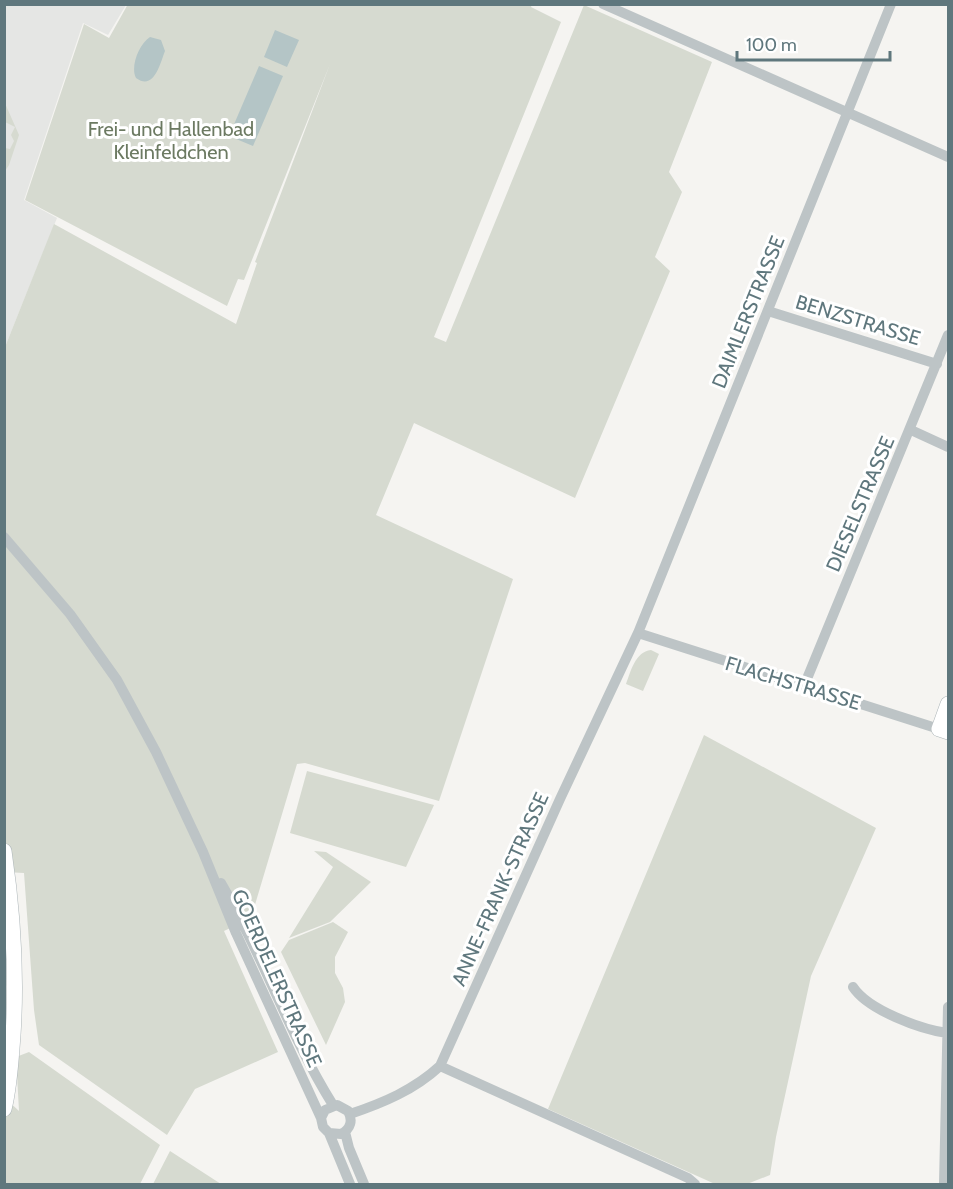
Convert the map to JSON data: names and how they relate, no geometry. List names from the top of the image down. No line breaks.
{"streets":{"street":["DAIMLERSTRASSE","BENZSTRASSE","DIESELSTRASSE","FLACHSTRASSE","ANNE-FRANK-STRASSE","GOERDELERSTRASSE"]},"crossings":[["DAIMLERSTRASSE","BENZSTRASSE"],["DAIMLERSTRASSE","FLACHSTRASSE"],["DAIMLERSTRASSE","ANNE-FRANK-STRASSE"],["BENZSTRASSE","DIESELSTRASSE"],["DIESELSTRASSE","FLACHSTRASSE"],["FLACHSTRASSE","ANNE-FRANK-STRASSE"],["ANNE-FRANK-STRASSE","GOERDELERSTRASSE"]],"parks":["Frei- und Hallenbad Kleinfeldchen"],"scale_bar":"100 m"}
